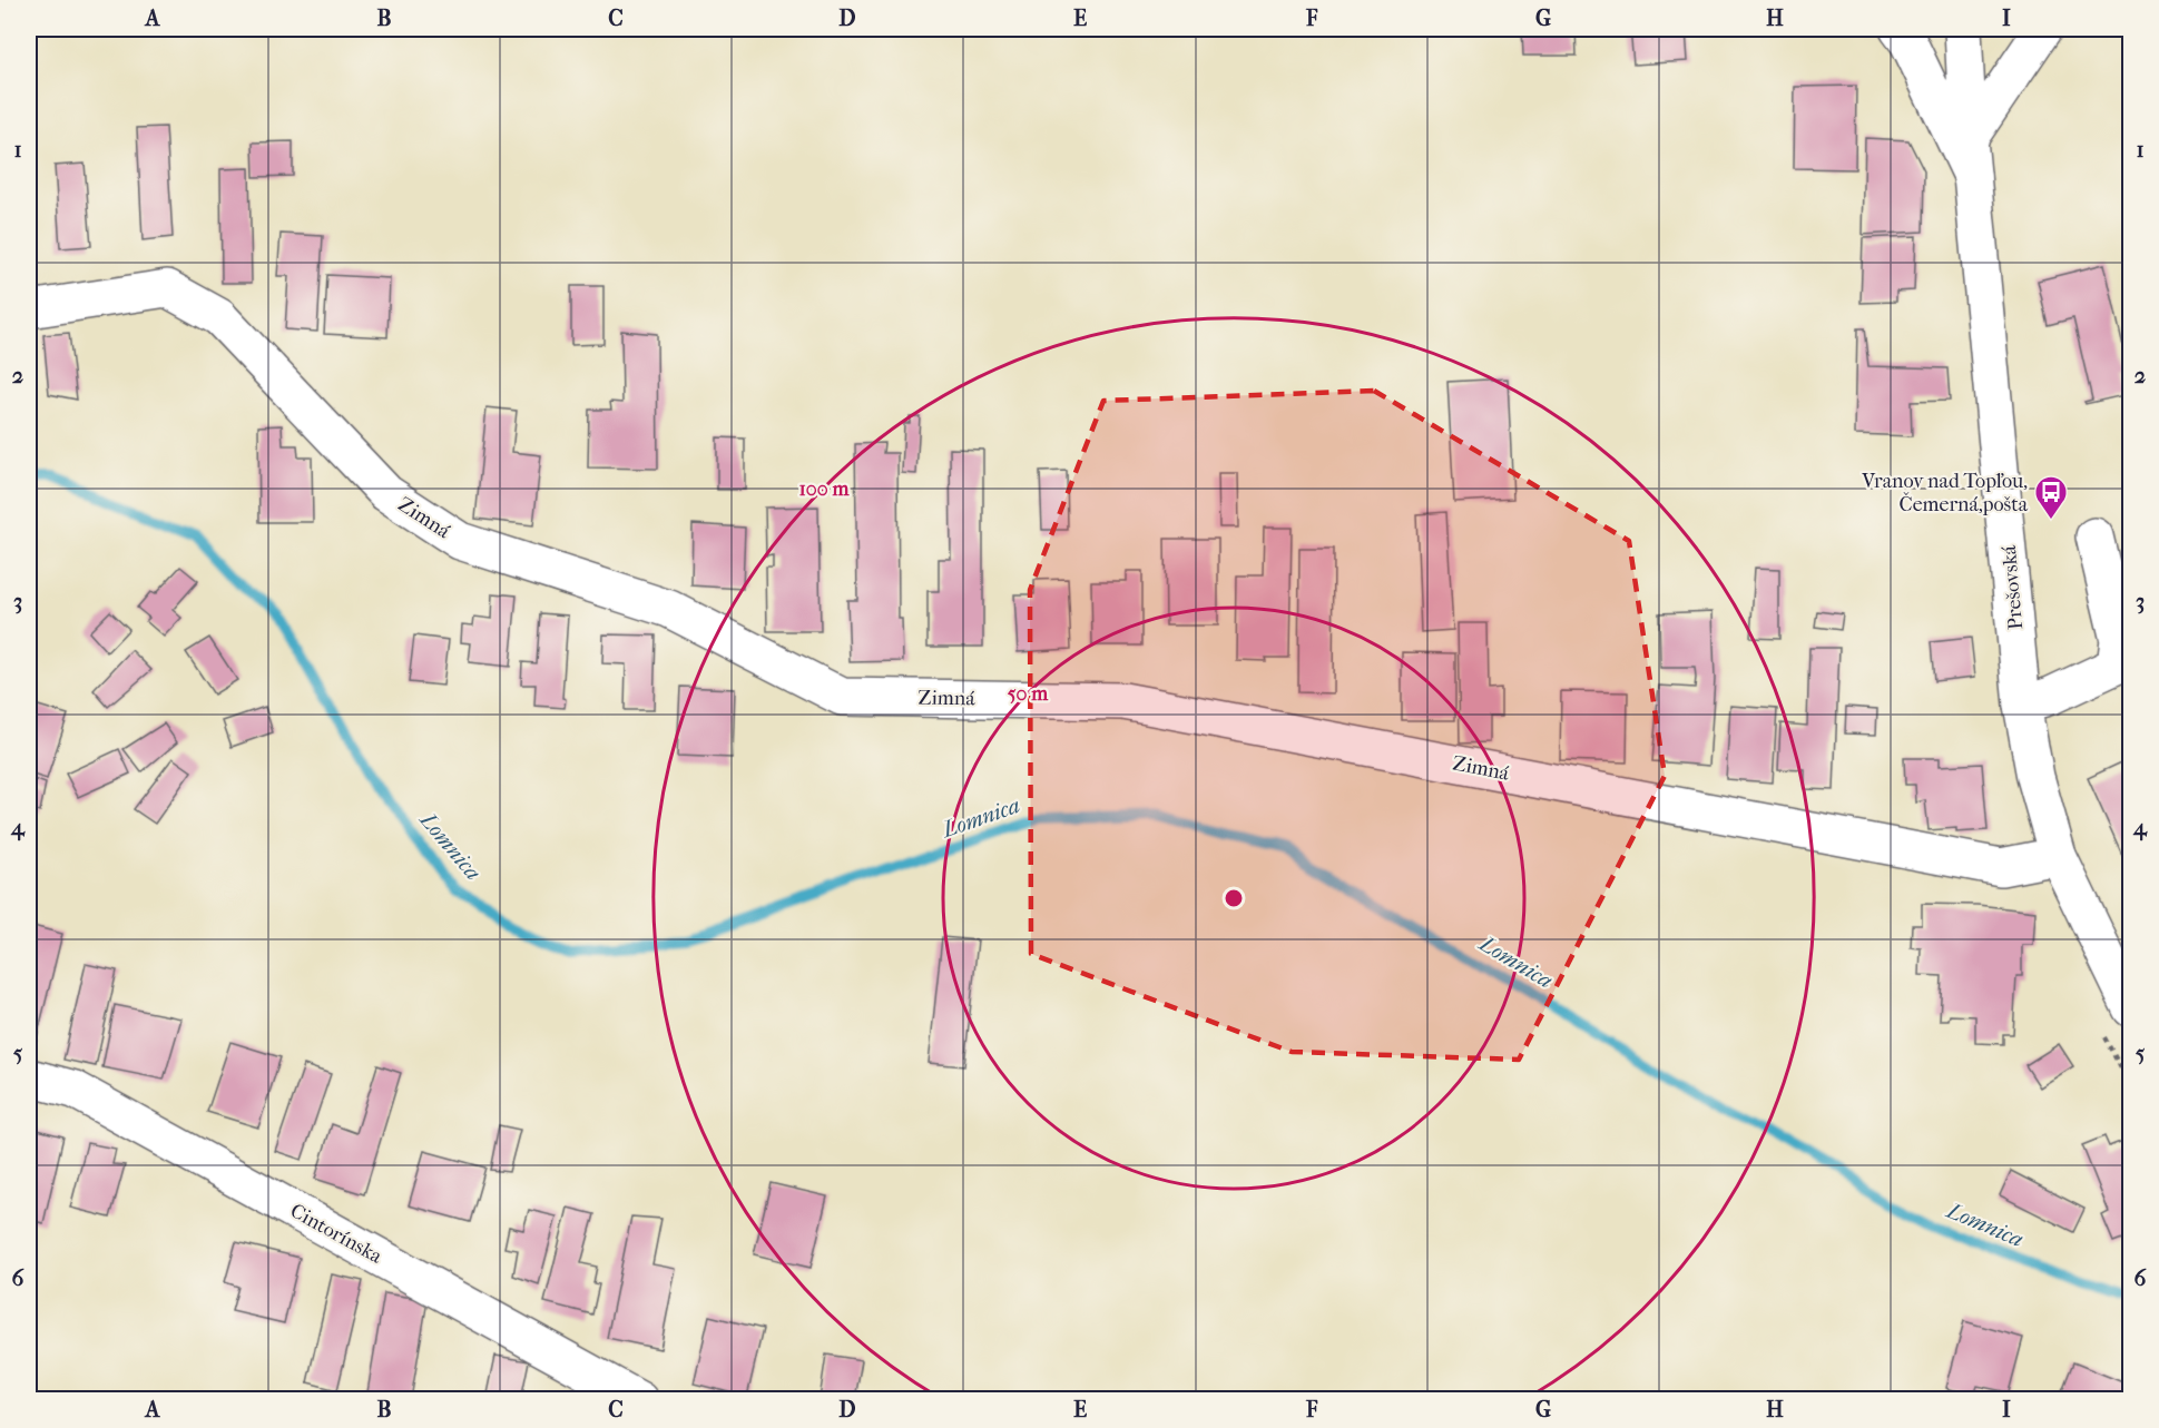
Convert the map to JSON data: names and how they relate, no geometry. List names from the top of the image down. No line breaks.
{"streets":{"street":["Zimná","Prešovská","Cintorínska"]},"crossings":[["Zimná","Prešovská"]],"water":["Lomnica"],"places":{"bus stop":["Vranov nad Topľou, Čemerná,pošta"]},"grid":{"columns":["A","B","C","D","E","F","G","H","I"],"rows":["1","2","3","4","5","6"]},"rings":["100 m","50 m"]}
